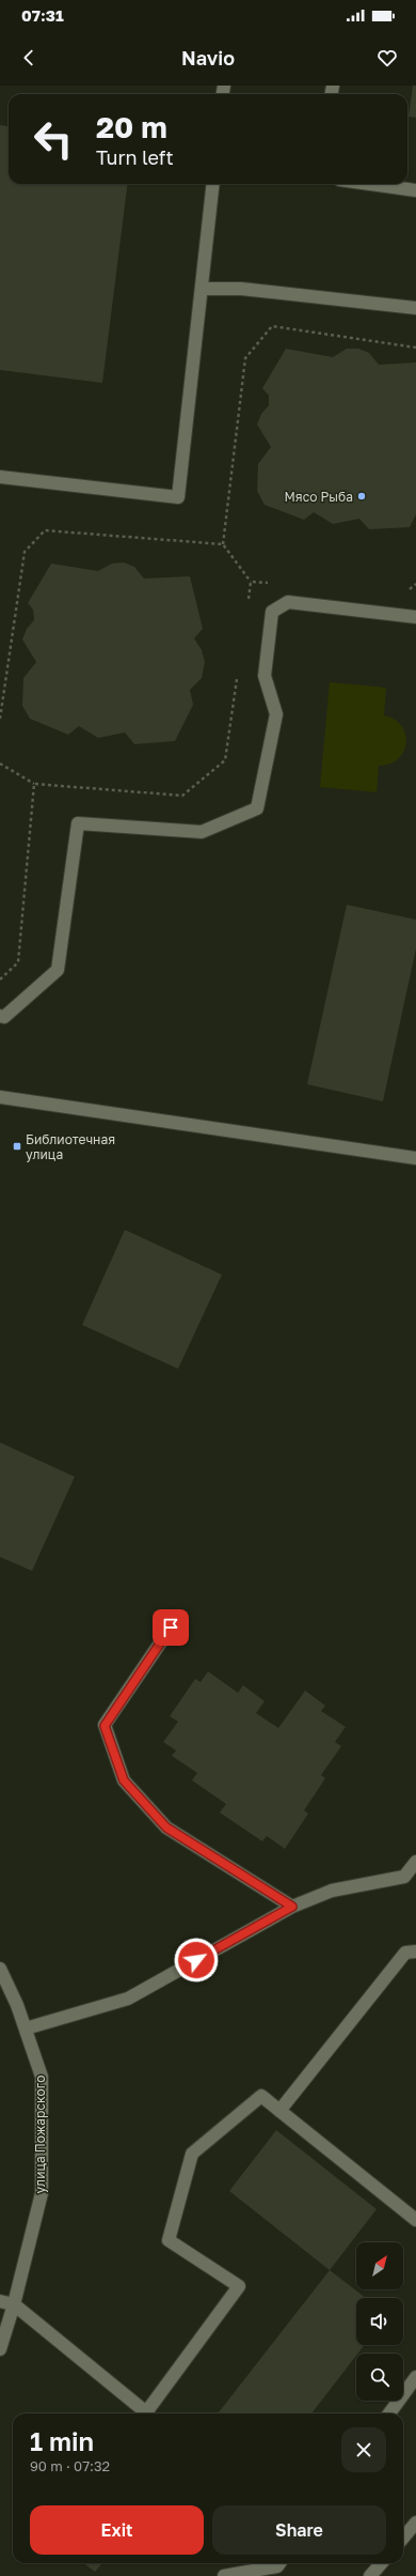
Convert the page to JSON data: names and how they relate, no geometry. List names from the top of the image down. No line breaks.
{"streets":{"street":["улица Пожарского"]},"places":{"other":["Мясо Рыба"],"transit":["Библиотечная улица"]},"north":"top right","page":{"status":"07:31","header":"Navio","turn":["20 m","Turn left"],"heading":["1 min","90 m · 07:32"],"buttons":["Exit","Share"]}}
